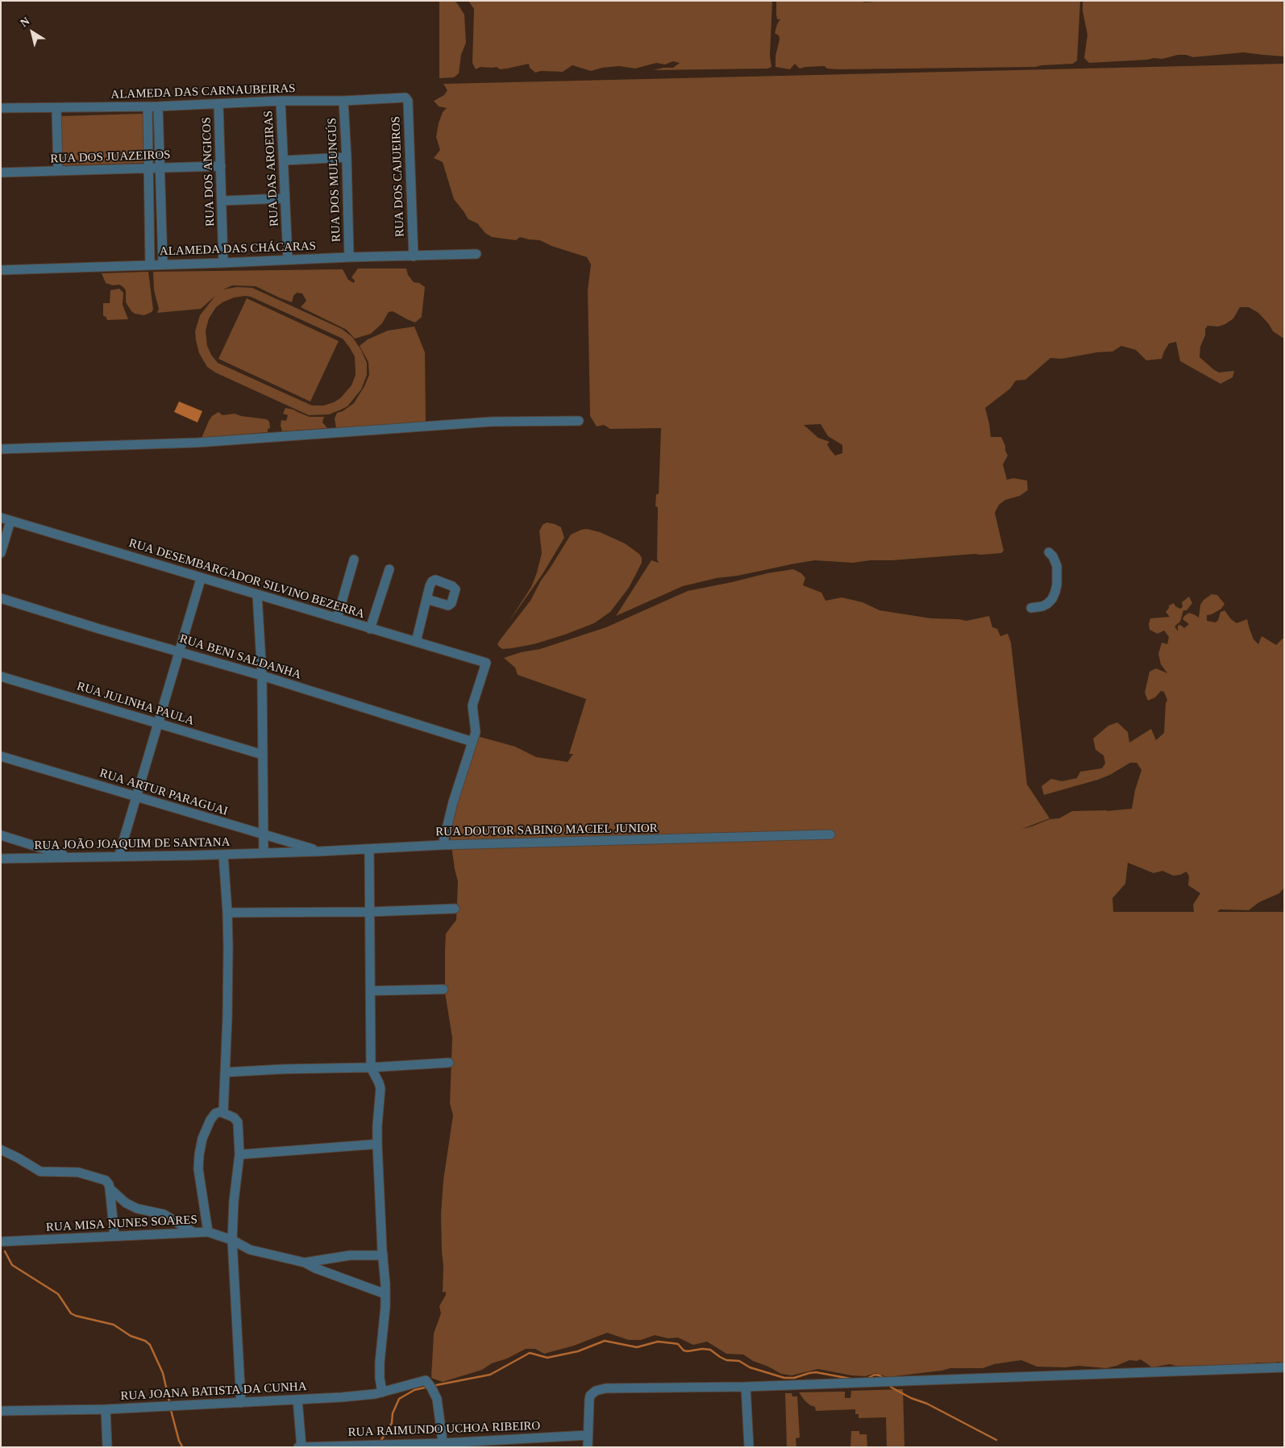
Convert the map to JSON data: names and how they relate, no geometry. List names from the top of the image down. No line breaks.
{"streets":{"street":["ALAMEDA DAS CARNAUBEIRAS","RUA DOS JUAZEIROS","RUA DAS AROEIRAS","RUA DOS ANGICOS","RUA DOS CAJUEIROS","RUA DOS MULUNGÚS","ALAMEDA DAS CHÁCARAS","RUA DESEMBARGADOR SILVINO BEZERRA","RUA BENI SALDANHA","RUA JULINHA PAULA","RUA ARTUR PARAGUAI","RUA DOUTOR SABINO MACIEL JUNIOR","RUA JOÃO JOAQUIM DE SANTANA","RUA MISA NUNES SOARES","RUA JOANA BATISTA DA CUNHA","RUA RAIMUNDO UCHOA RIBEIRO"]},"crossings":[["ALAMEDA DAS CARNAUBEIRAS","RUA DAS AROEIRAS"],["ALAMEDA DAS CARNAUBEIRAS","RUA DOS ANGICOS"],["ALAMEDA DAS CARNAUBEIRAS","RUA DOS CAJUEIROS"],["ALAMEDA DAS CARNAUBEIRAS","RUA DOS MULUNGÚS"],["RUA DOS JUAZEIROS","RUA DOS ANGICOS"],["RUA DAS AROEIRAS","ALAMEDA DAS CHÁCARAS"],["RUA DOS ANGICOS","ALAMEDA DAS CHÁCARAS"],["RUA DOS CAJUEIROS","ALAMEDA DAS CHÁCARAS"],["RUA DOS MULUNGÚS","ALAMEDA DAS CHÁCARAS"],["RUA DESEMBARGADOR SILVINO BEZERRA","RUA BENI SALDANHA"],["RUA ARTUR PARAGUAI","RUA DOUTOR SABINO MACIEL JUNIOR"],["RUA DOUTOR SABINO MACIEL JUNIOR","RUA JOÃO JOAQUIM DE SANTANA"],["RUA JOANA BATISTA DA CUNHA","RUA RAIMUNDO UCHOA RIBEIRO"]],"north":"top left"}
